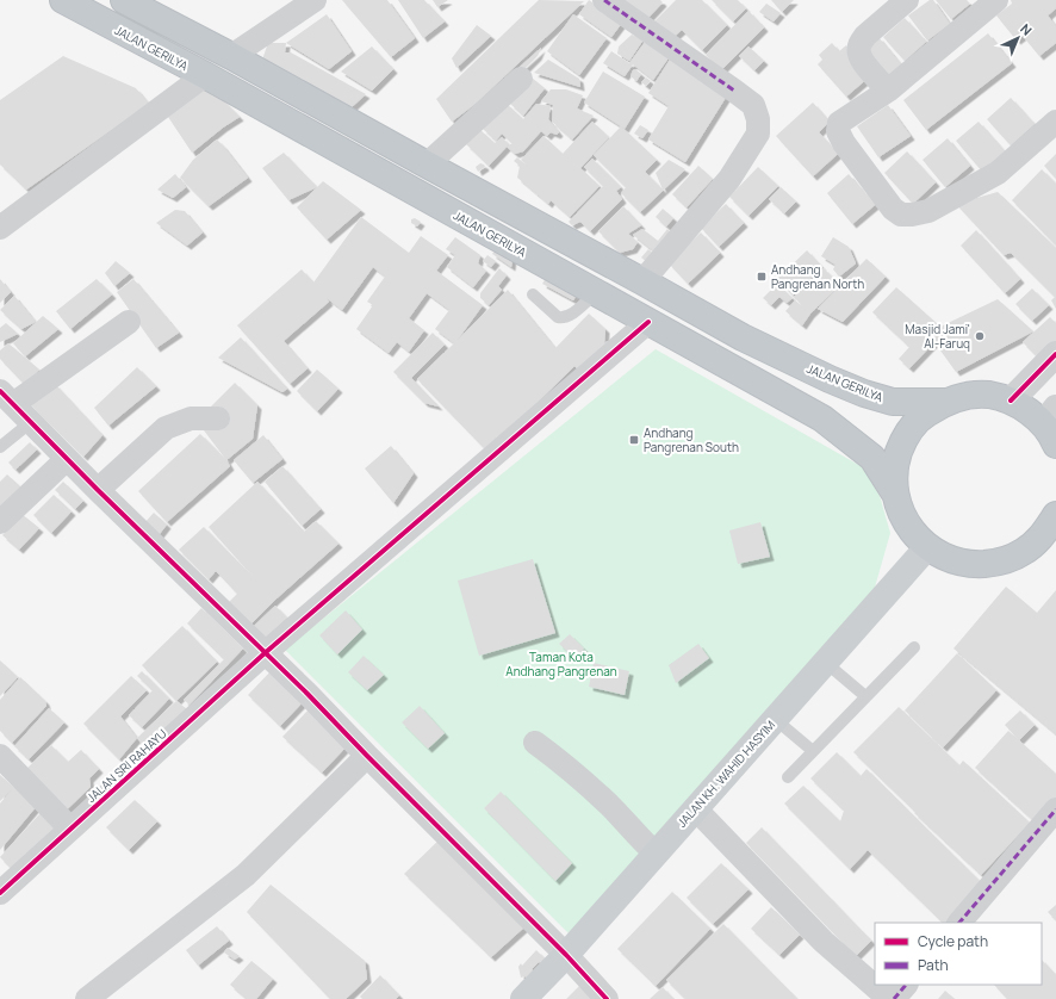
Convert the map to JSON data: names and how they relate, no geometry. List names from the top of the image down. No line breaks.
{"streets":{"highway":["JALAN GERILYA"],"main road":["JALAN KH. WAHID HASYIM"],"street":["JALAN SRI RAHAYU"]},"crossings":[["JALAN GERILYA","JALAN SRI RAHAYU"]],"parks":["Taman Kota Andhang Pangrenan"],"places":{"transit":["Andhang Pangrenan North","Andhang Pangrenan South"],"other":["Masjid Jami' Al-Faruq"]},"legend":["Cycle path","Path"],"north":"top right"}
